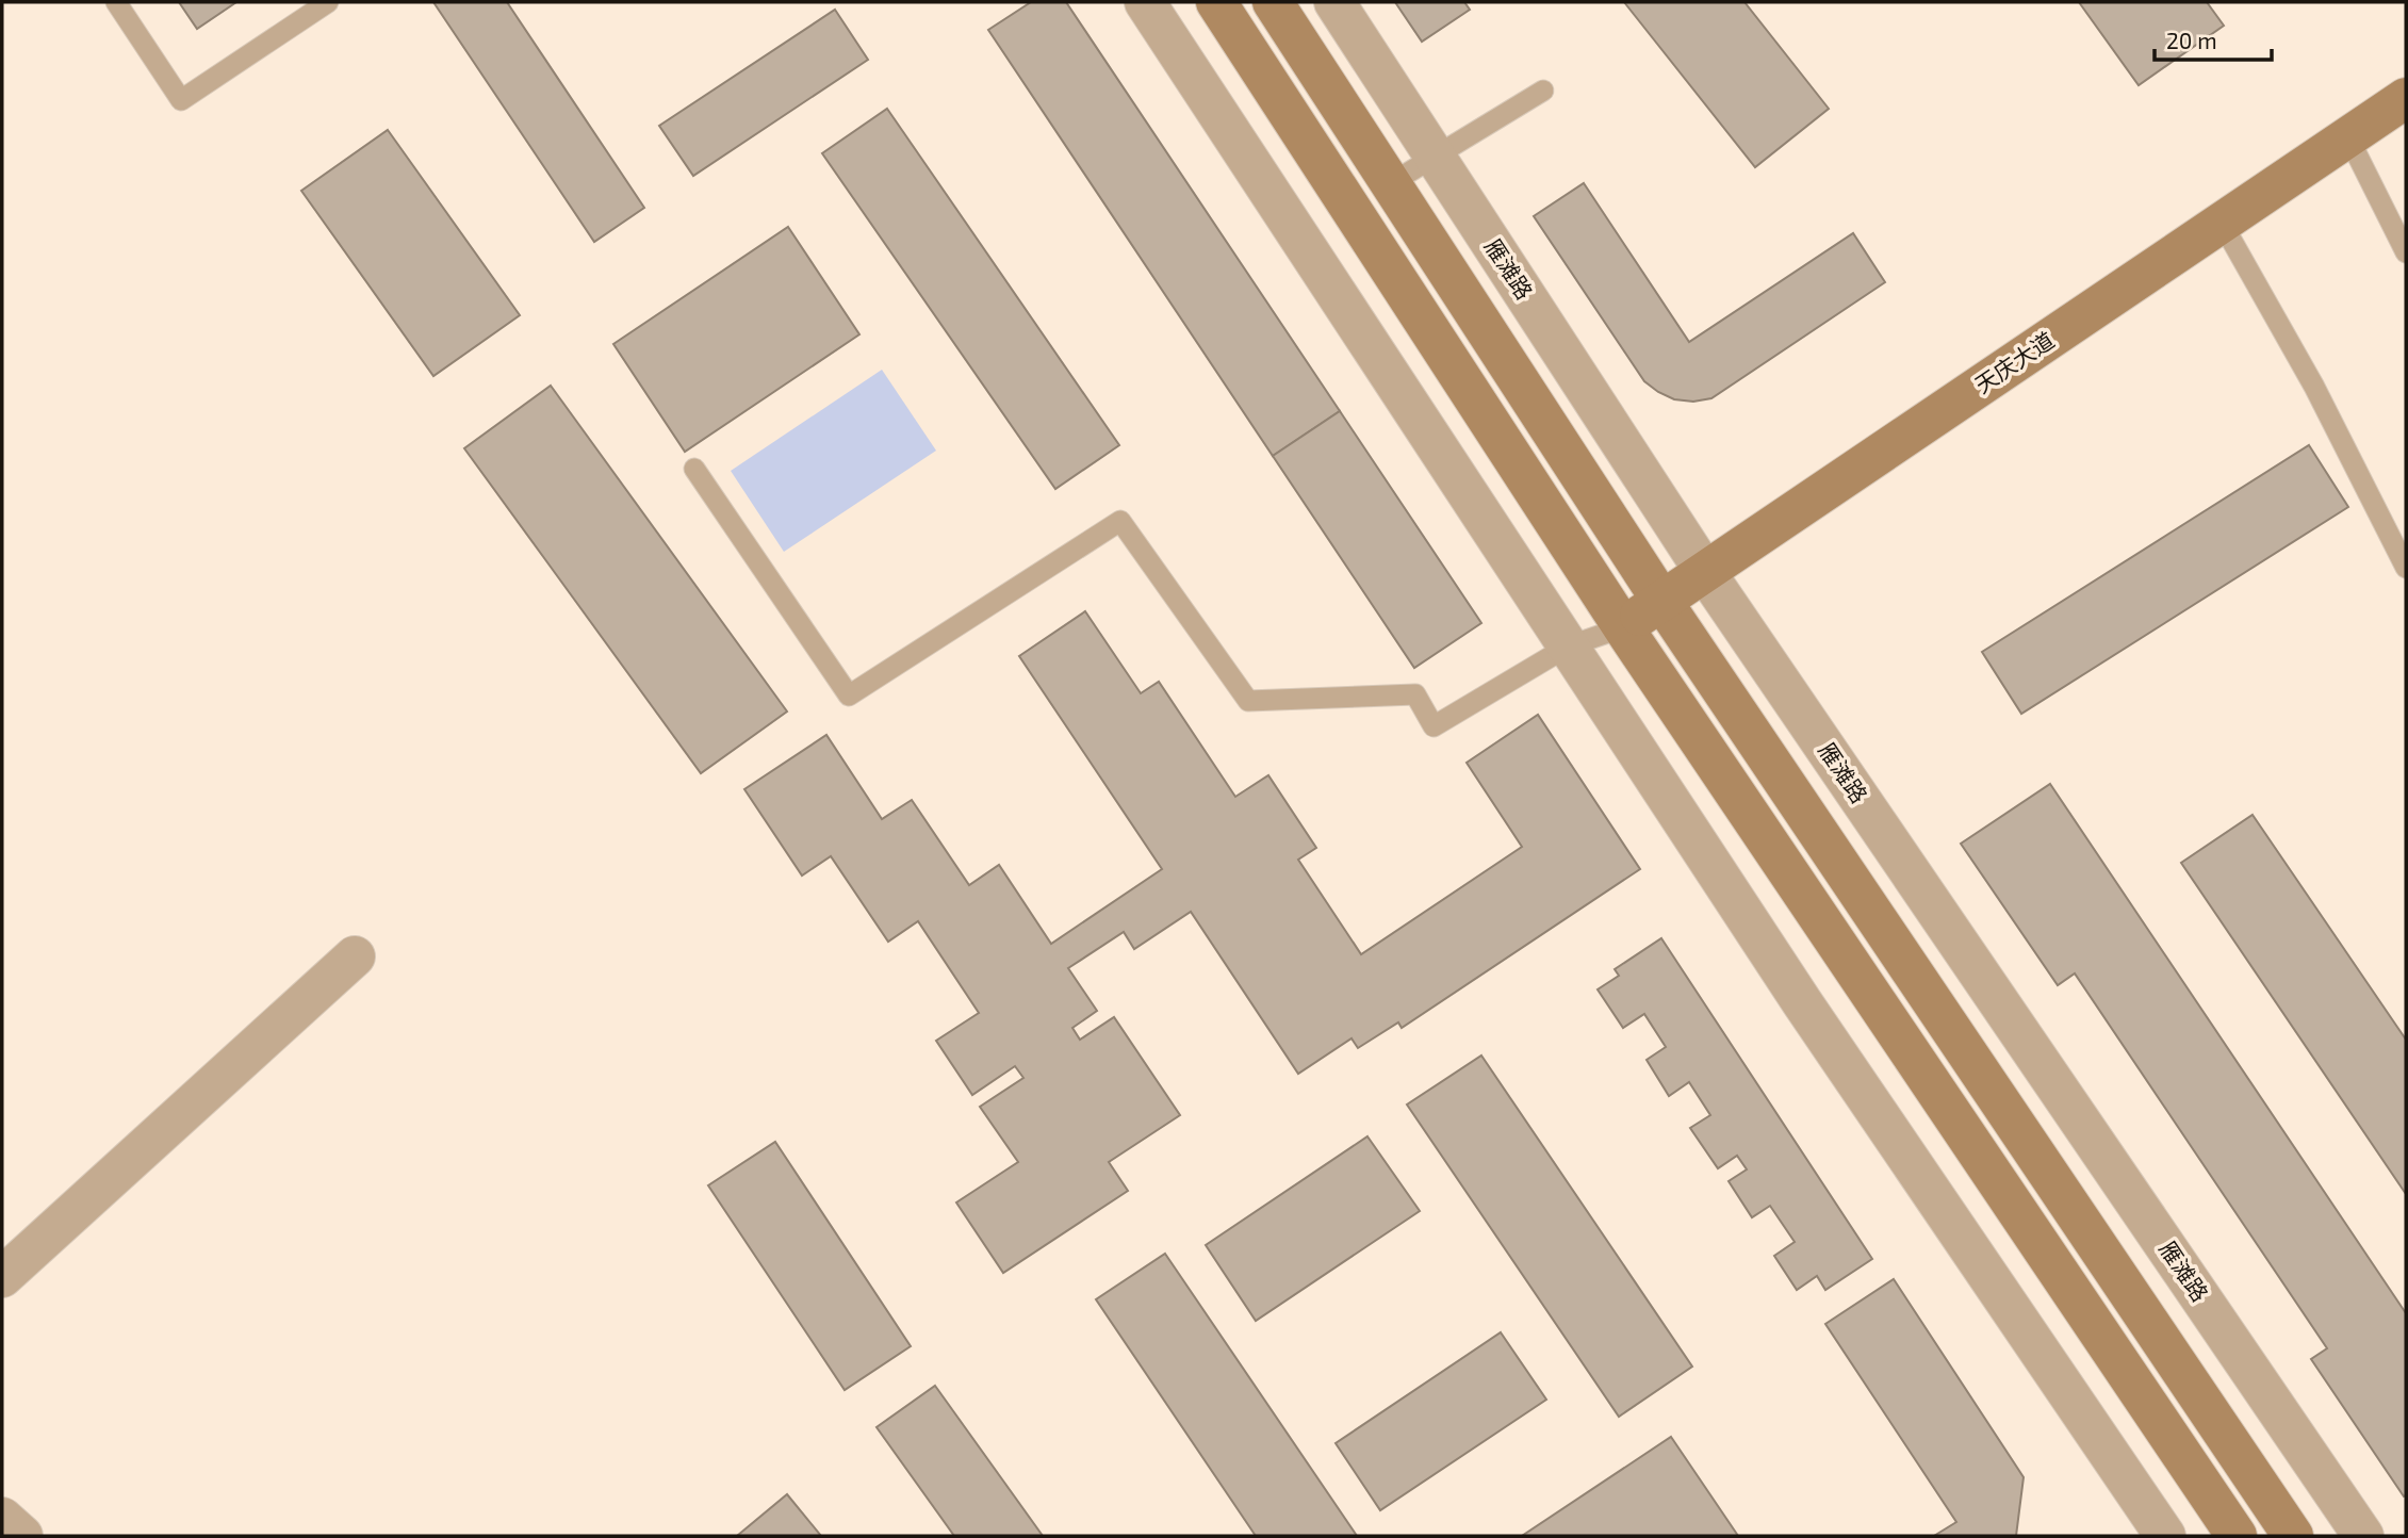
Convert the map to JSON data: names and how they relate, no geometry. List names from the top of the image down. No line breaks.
{"streets":{"main road":["天庆大道"],"street":["雁滩路"]},"crossings":[["雁滩路","天庆大道"]],"scale_bar":"20 m"}
